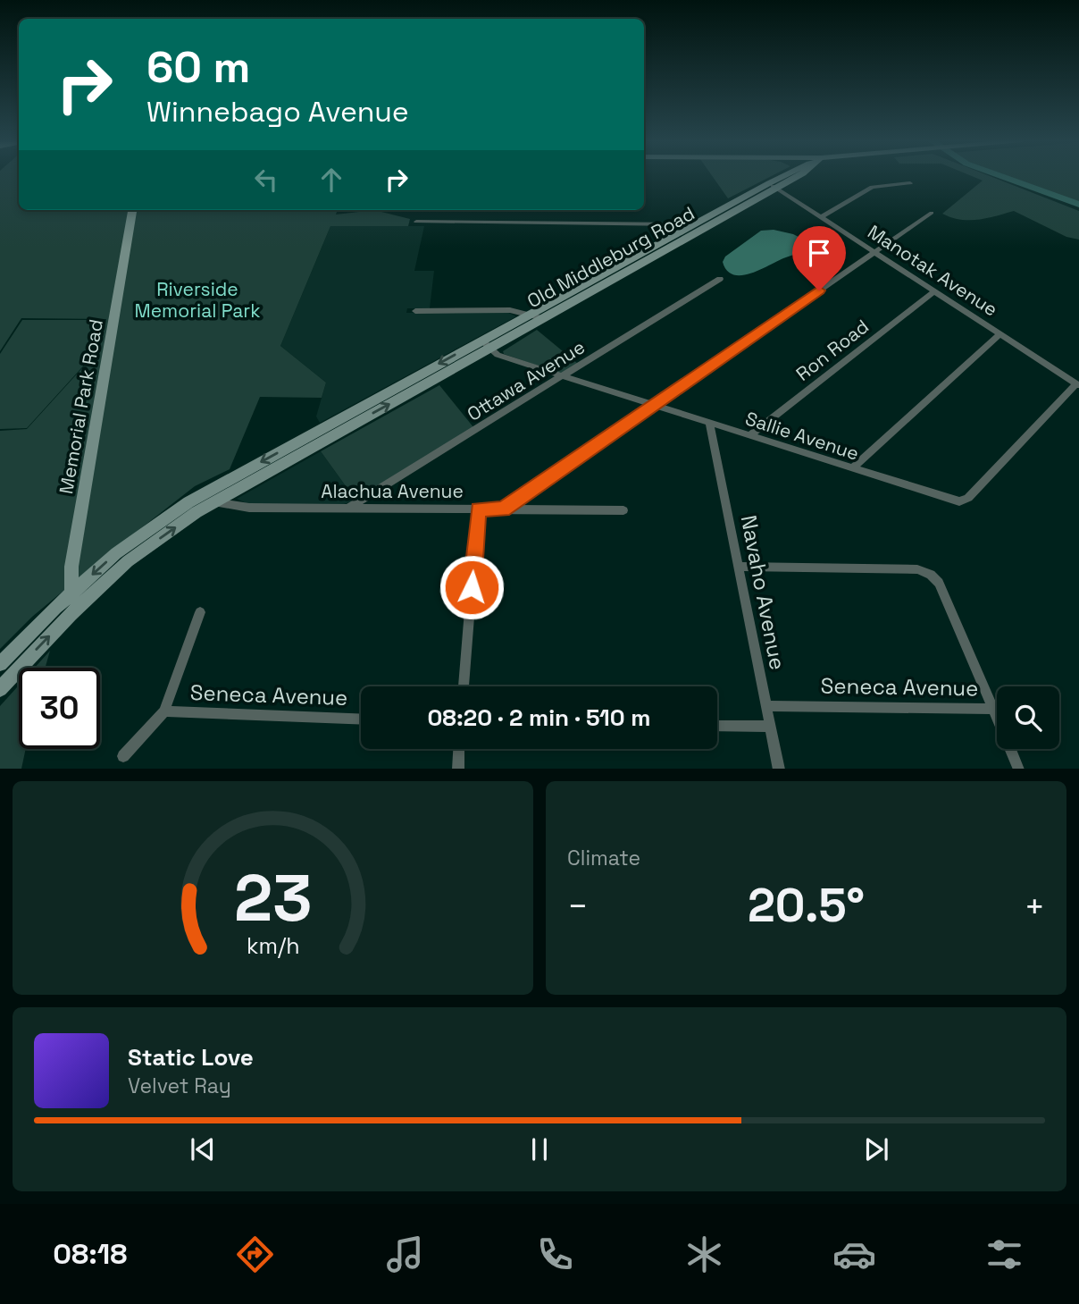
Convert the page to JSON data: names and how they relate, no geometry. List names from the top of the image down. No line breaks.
{"streets":{"main road":["Old Middleburg Road","Memorial Park Road"],"street":["Manotak Avenue","Ron Road","Ottawa Avenue","Sallie Avenue","Alachua Avenue","Navaho Avenue","Seneca Avenue"]},"crossings":[["Old Middleburg Road","Manotak Avenue"],["Old Middleburg Road","Memorial Park Road"],["Old Middleburg Road","Sallie Avenue"],["Old Middleburg Road","Alachua Avenue"],["Manotak Avenue","Ron Road"],["Manotak Avenue","Sallie Avenue"],["Ron Road","Sallie Avenue"],["Ottawa Avenue","Sallie Avenue"],["Ottawa Avenue","Alachua Avenue"],["Sallie Avenue","Navaho Avenue"],["Navaho Avenue","Seneca Avenue"]],"parks":["Riverside Memorial Park"],"page":{"turn":["60 m","Winnebago Avenue"],"limit":"30","trip":"08:20 · 2 min · 510 m","tile":"Climate","heat":["−","20.5°","+"],"song":["Static Love","Velvet Ray"],"tabs":"08:18","gauge":["23","km/h"]}}
